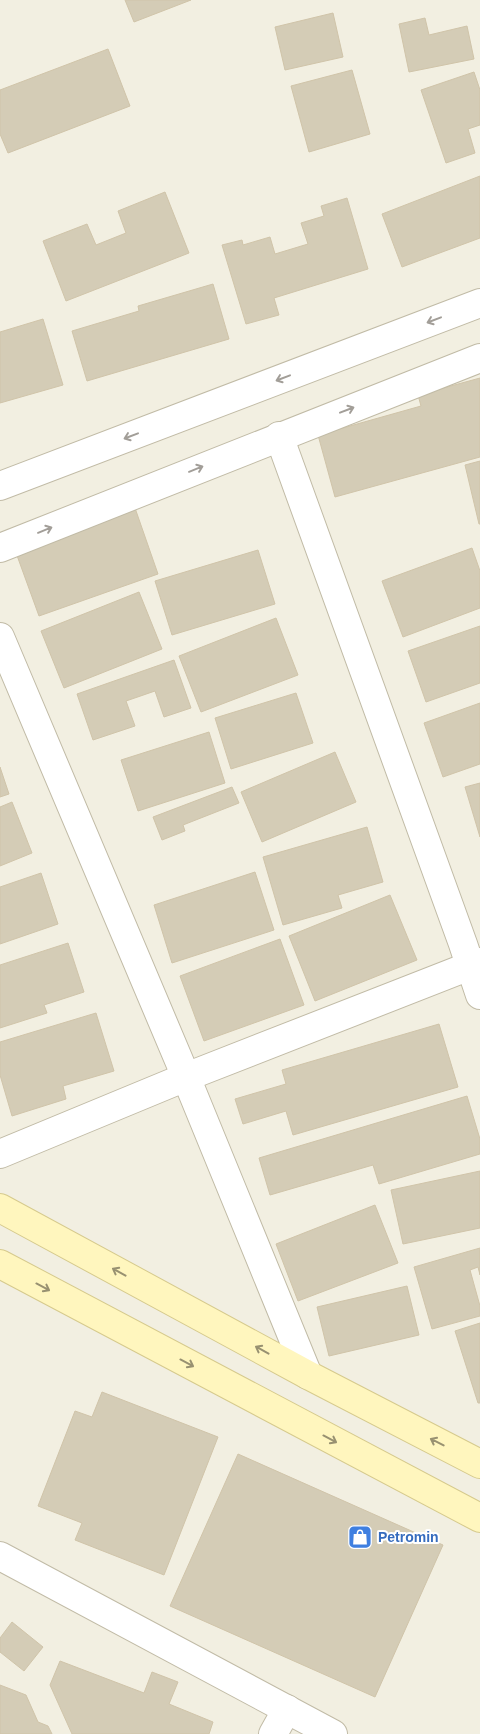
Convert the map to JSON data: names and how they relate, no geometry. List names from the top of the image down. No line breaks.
{"places":{"shop":["Petromin"]}}
